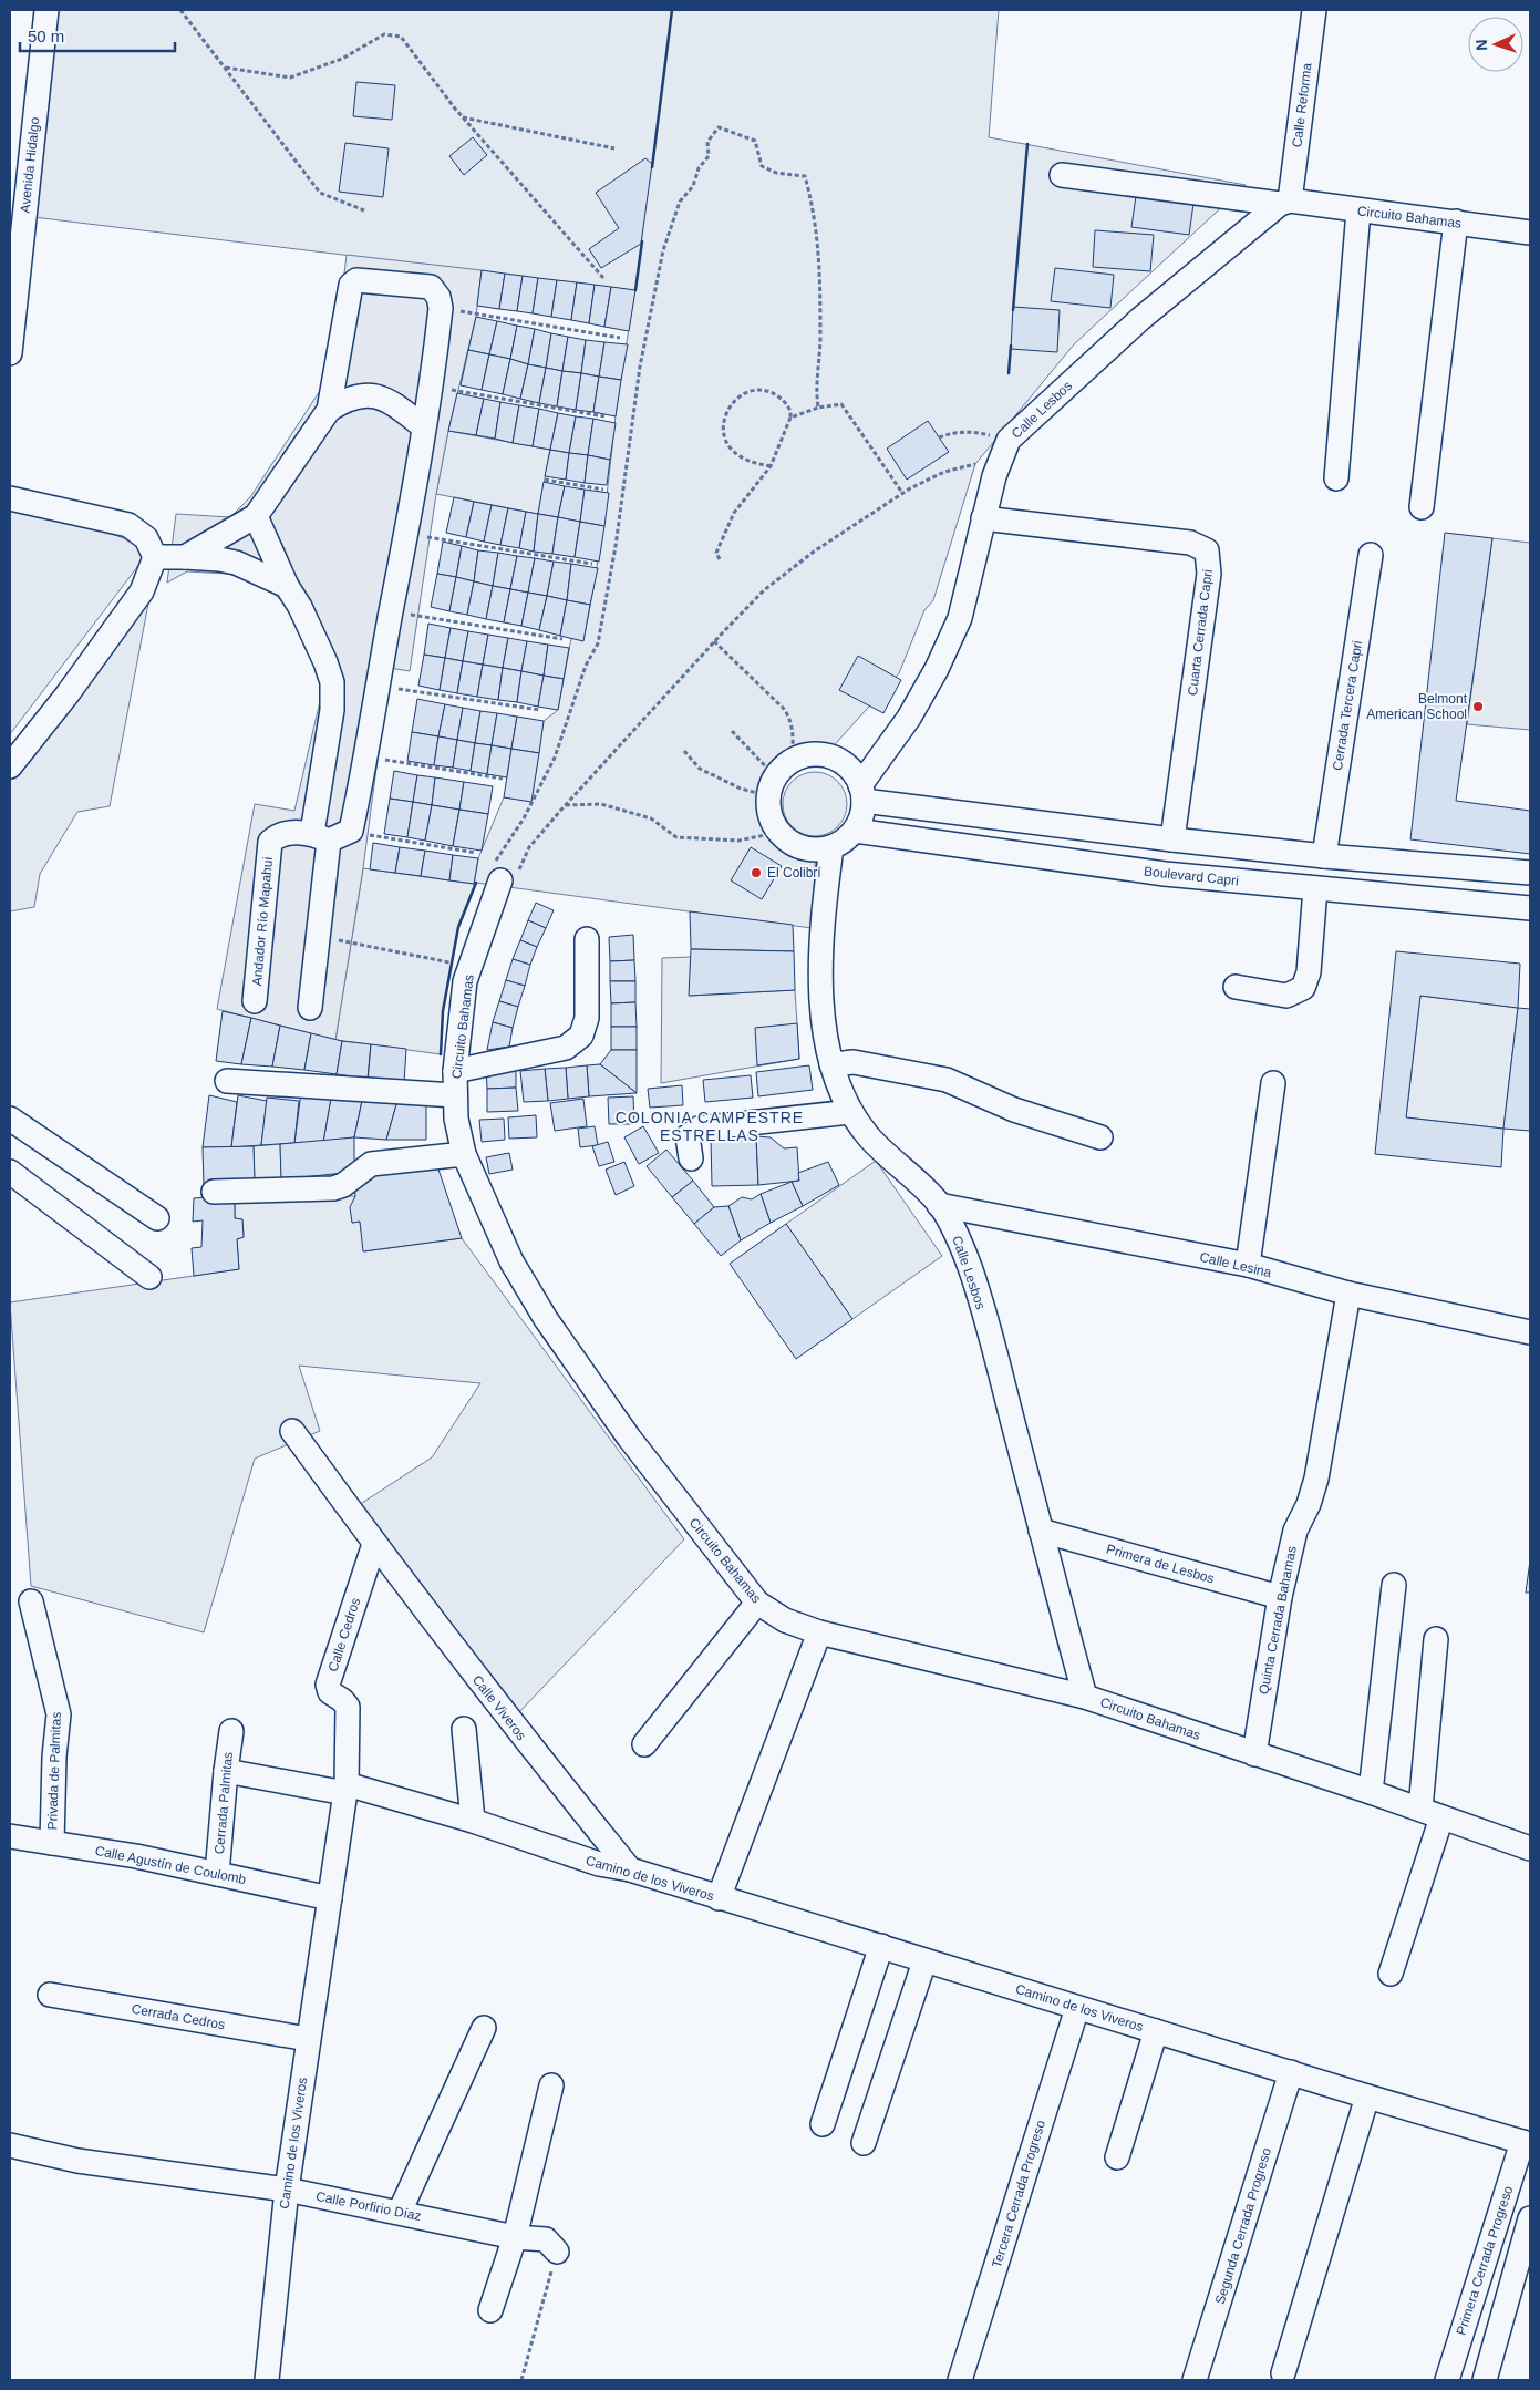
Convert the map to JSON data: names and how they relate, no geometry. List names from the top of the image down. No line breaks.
{"streets":{"street":["Calle Reforma","Avenida Hidalgo","Circuito Bahamas","Calle Lesbos","Cuarta Cerrada Capri","Cerrada Tercera Capri","Boulevard Capri","Andador Río Mapahui","Calle Lesina","Primera de Lesbos","Quinta Cerrada Bahamas","Calle Cedros","Calle Viveros","Privada de Palmitas","Cerrada Palmitas","Calle Agustín de Coulomb","Camino de los Viveros","Cerrada Cedros","Tercera Cerrada Progreso","Calle Porfirio Díaz","Segunda Cerrada Progreso","Primera Cerrada Progreso"]},"crossings":[["Calle Reforma","Circuito Bahamas"],["Calle Reforma","Calle Lesbos"],["Circuito Bahamas","Calle Lesbos"],["Circuito Bahamas","Quinta Cerrada Bahamas"],["Calle Lesbos","Boulevard Capri"],["Calle Lesbos","Calle Lesina"],["Calle Lesbos","Primera de Lesbos"],["Calle Lesina","Quinta Cerrada Bahamas"],["Primera de Lesbos","Quinta Cerrada Bahamas"],["Calle Cedros","Calle Viveros"],["Calle Cedros","Camino de los Viveros"],["Calle Viveros","Camino de los Viveros"],["Privada de Palmitas","Calle Agustín de Coulomb"],["Cerrada Palmitas","Calle Agustín de Coulomb"],["Calle Agustín de Coulomb","Camino de los Viveros"],["Camino de los Viveros","Cerrada Cedros"],["Camino de los Viveros","Tercera Cerrada Progreso"],["Camino de los Viveros","Calle Porfirio Díaz"],["Camino de los Viveros","Segunda Cerrada Progreso"],["Camino de los Viveros","Primera Cerrada Progreso"]],"districts":["COLONIA CAMPESTRE ESTRELLAS"],"places":["Belmont American School","El Colibrí"],"scale_bar":"50 m","north":"left"}
